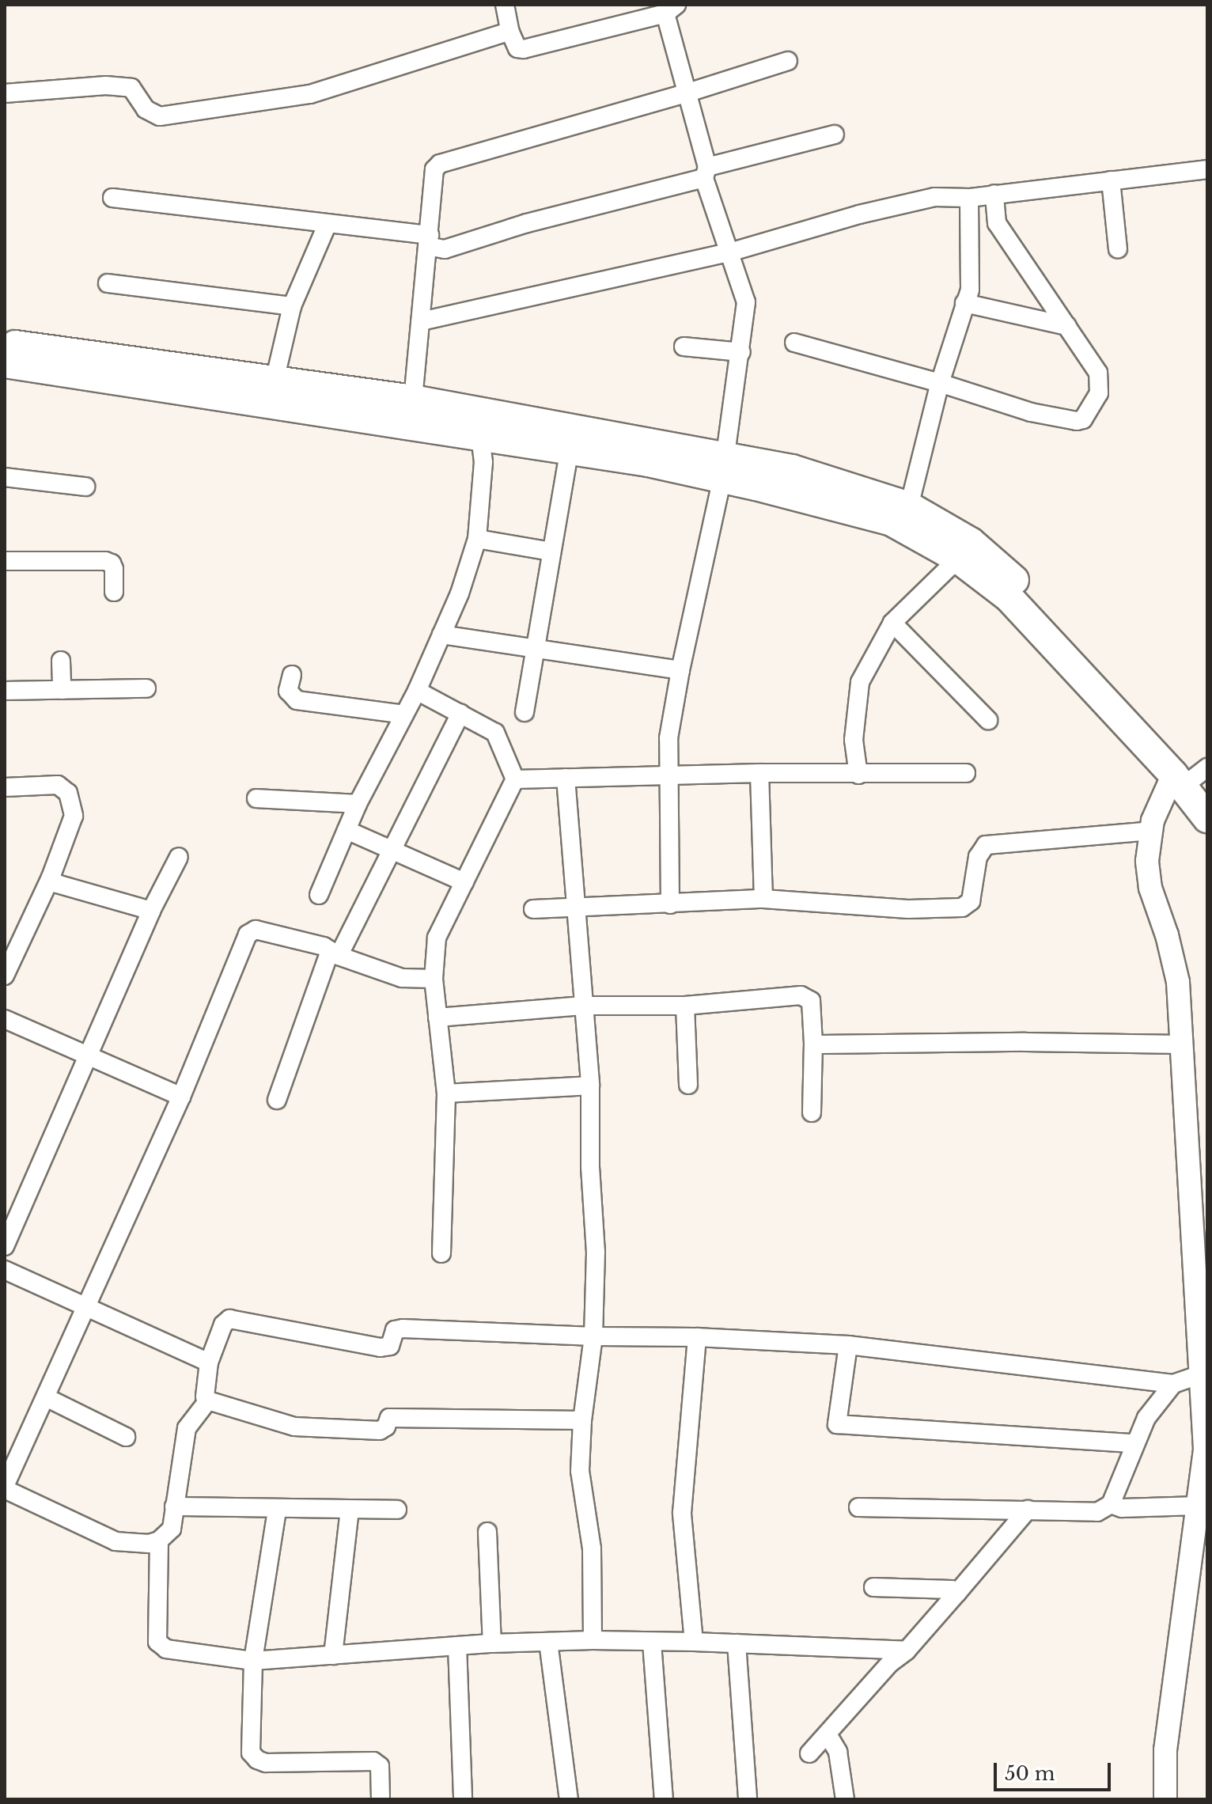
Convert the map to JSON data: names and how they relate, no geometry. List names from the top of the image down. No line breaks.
{"scale_bar":"50 m"}
